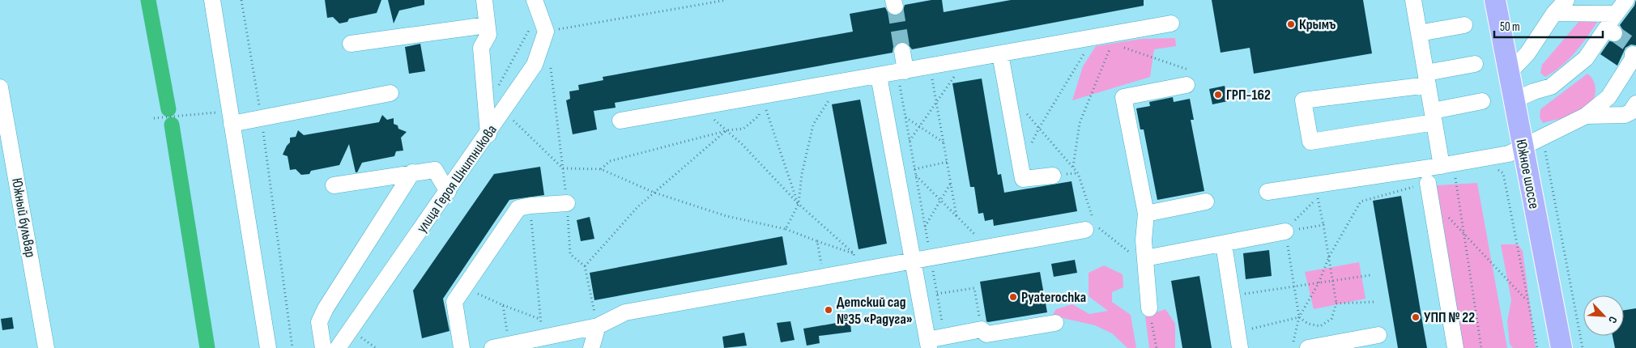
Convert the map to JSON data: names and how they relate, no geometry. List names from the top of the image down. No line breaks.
{"streets":{"main road":["Южное шоссе"],"street":["улица Героя Шнитникова","Южный бульвар"]},"places":["Крымъ","ГРП-162","Pyaterochka","Детский сад №35 «Радуга»","УПП № 22"],"scale_bar":"50 m","north":"bottom right"}
